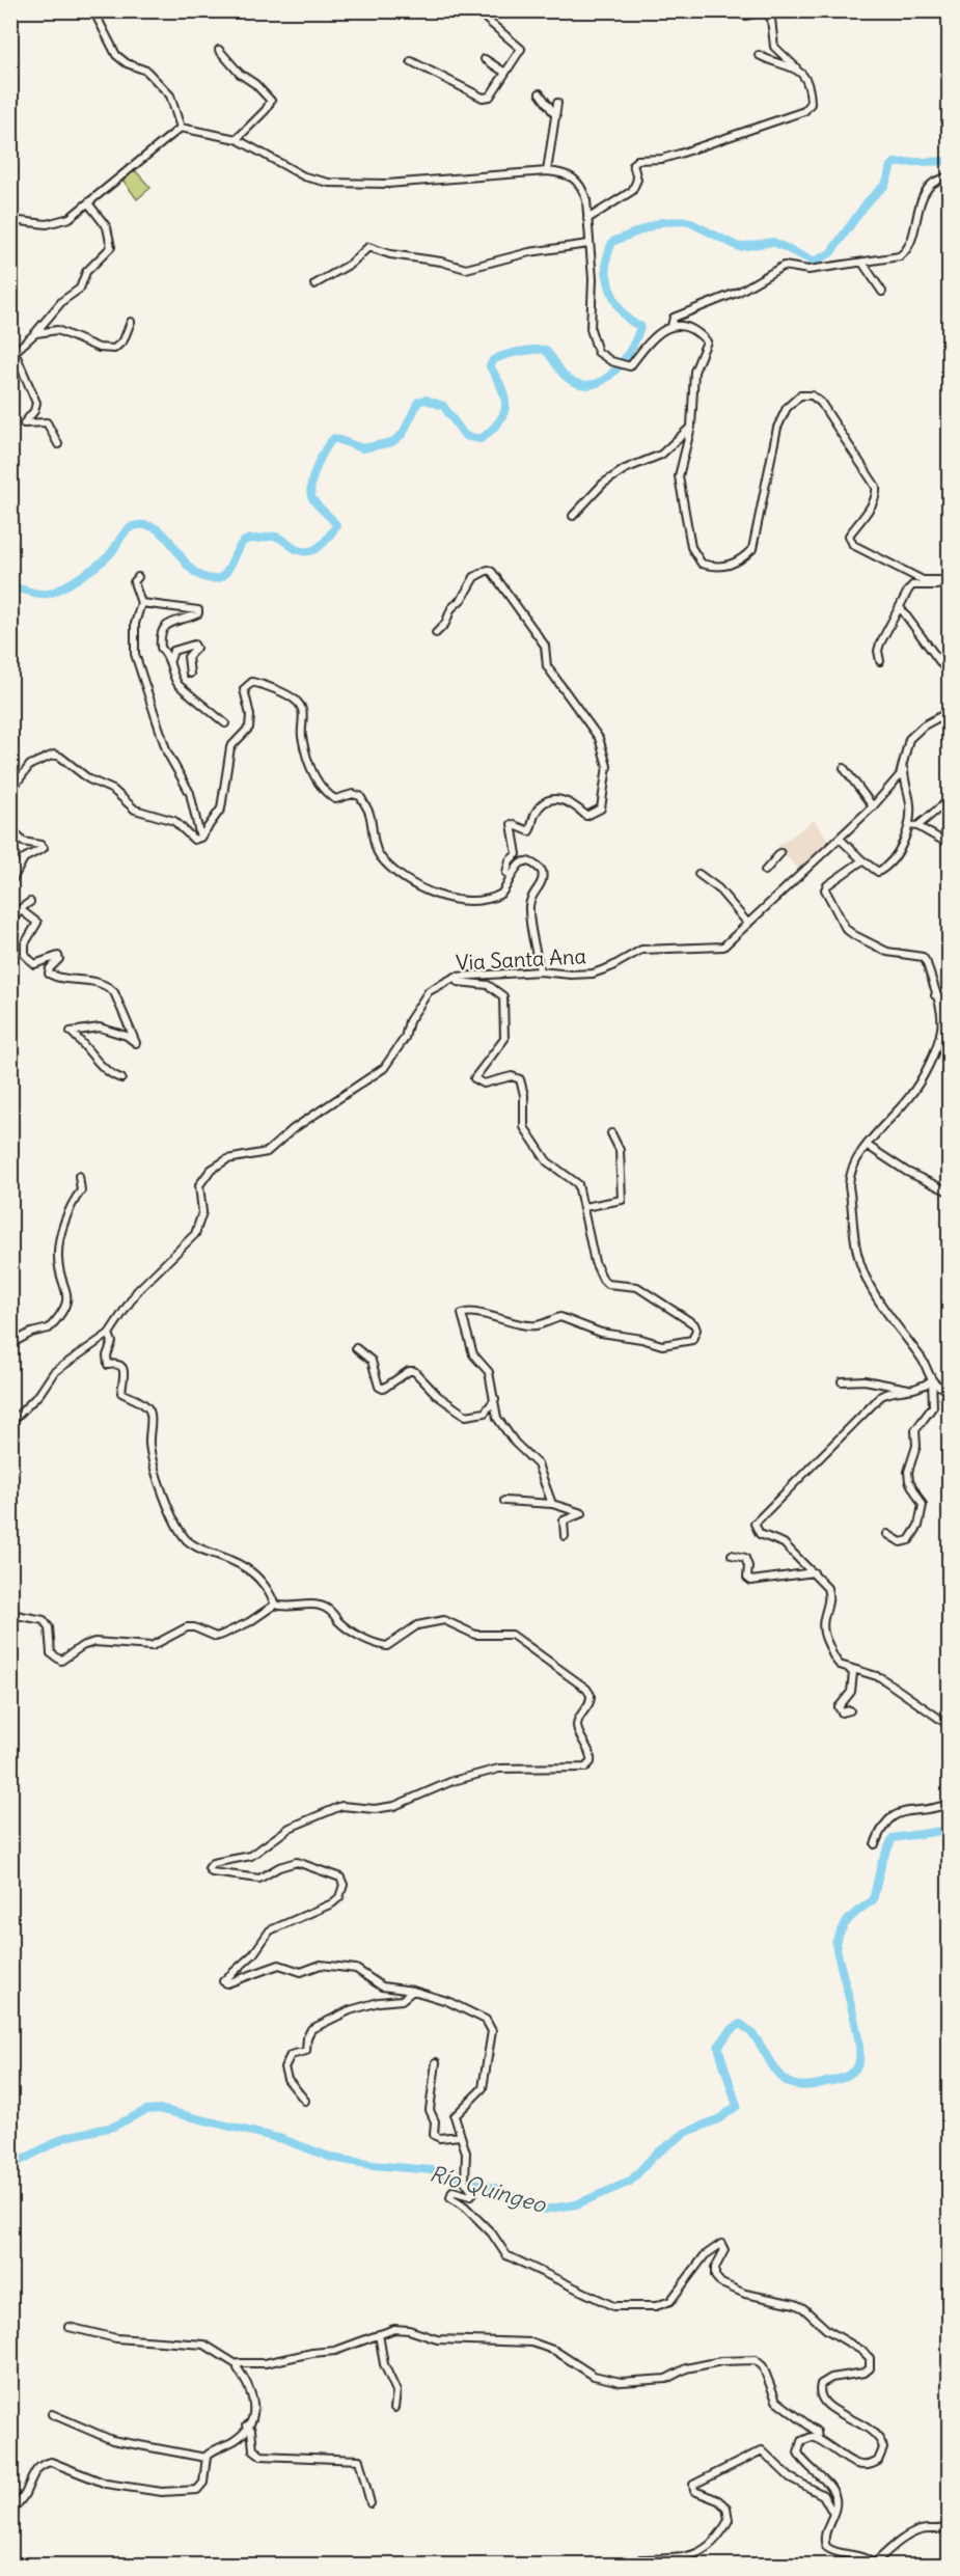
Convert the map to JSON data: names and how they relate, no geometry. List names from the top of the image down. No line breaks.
{"streets":{"street":["Via Santa Ana"]},"water":["Río Quingeo"]}
